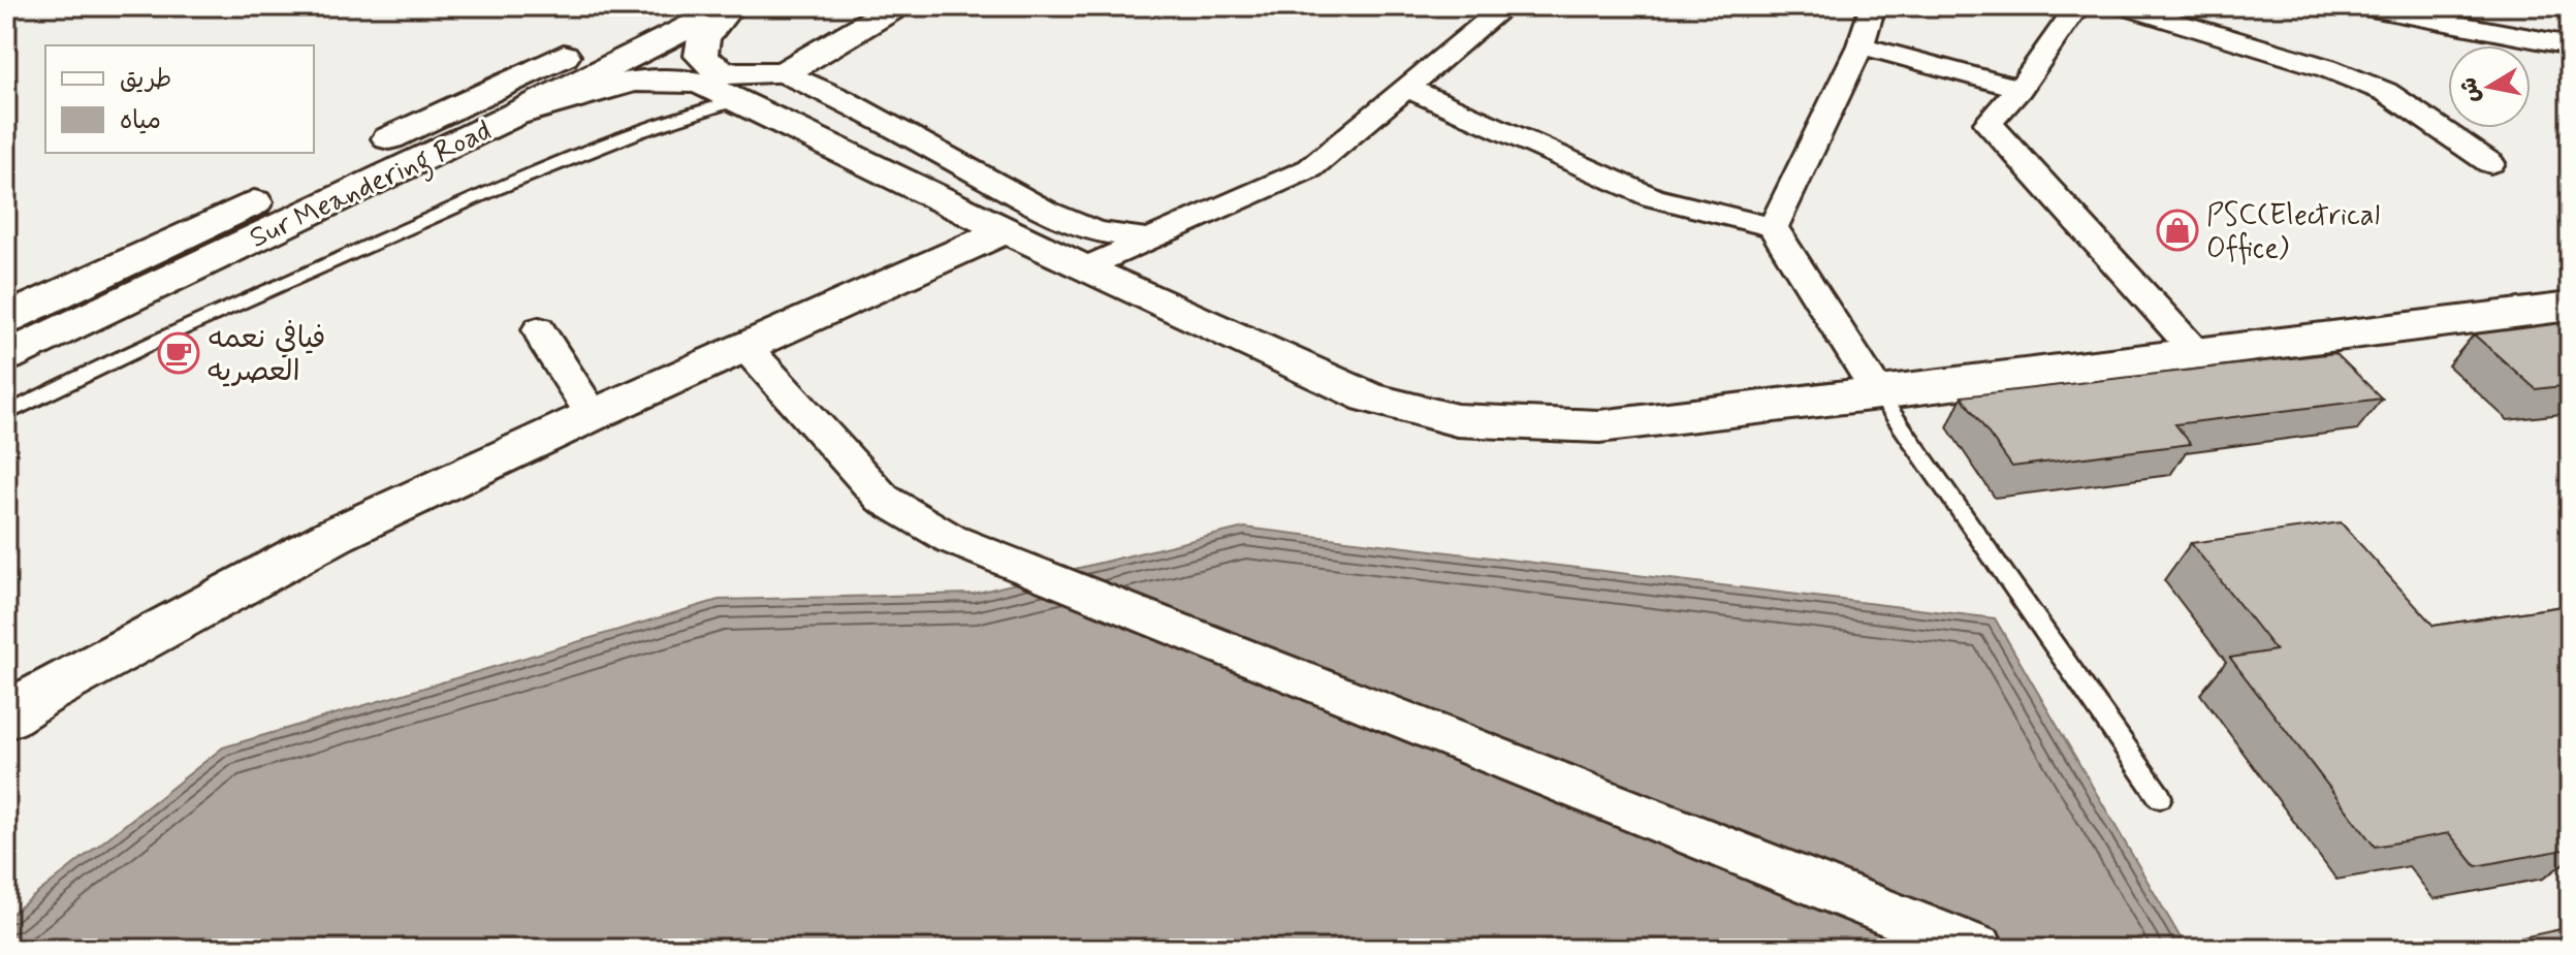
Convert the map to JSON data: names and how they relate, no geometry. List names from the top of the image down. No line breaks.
{"streets":{"street":["Sur Meandering Road"]},"places":{"shop":["PSC(Electrical Office)"],"cafe":["فيافي نعمه العصريه"]},"legend":["طريق","مياه"],"north":"left"}
